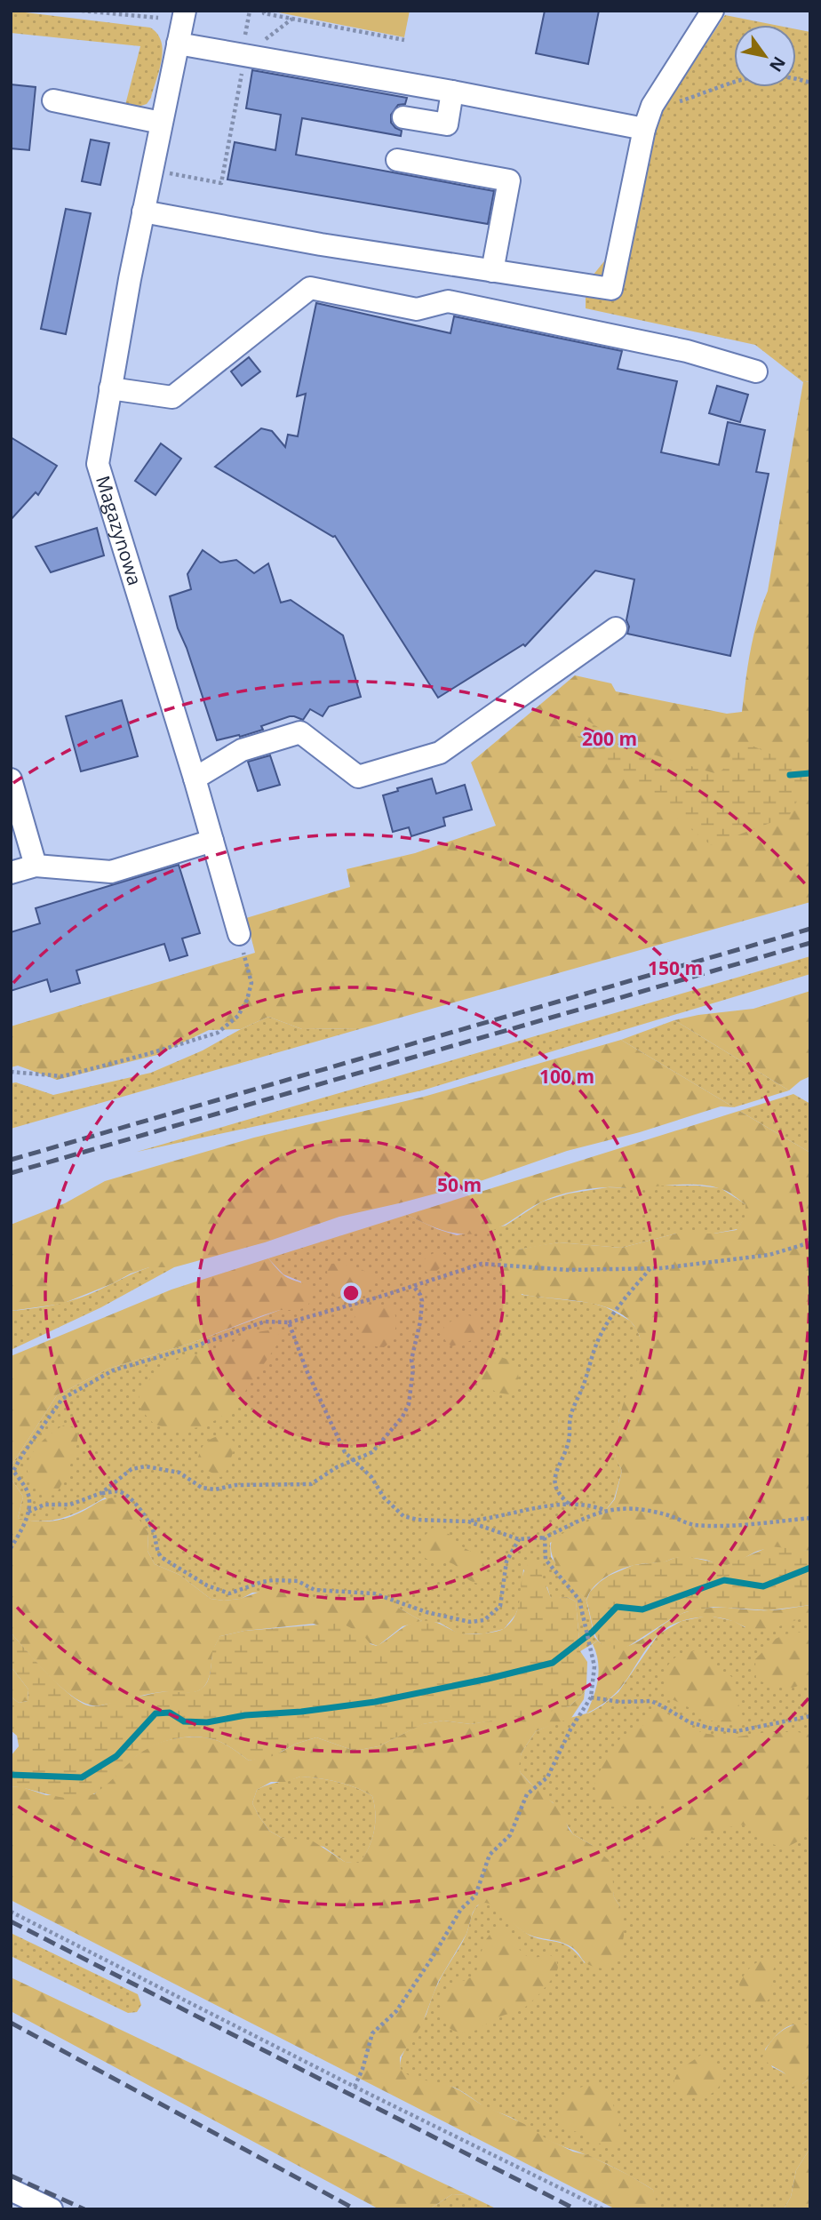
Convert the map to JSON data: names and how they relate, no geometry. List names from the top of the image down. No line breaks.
{"streets":{"lane":["Magazynowa"]},"north":"bottom right","rings":["200 m","150 m","100 m","50 m"]}
